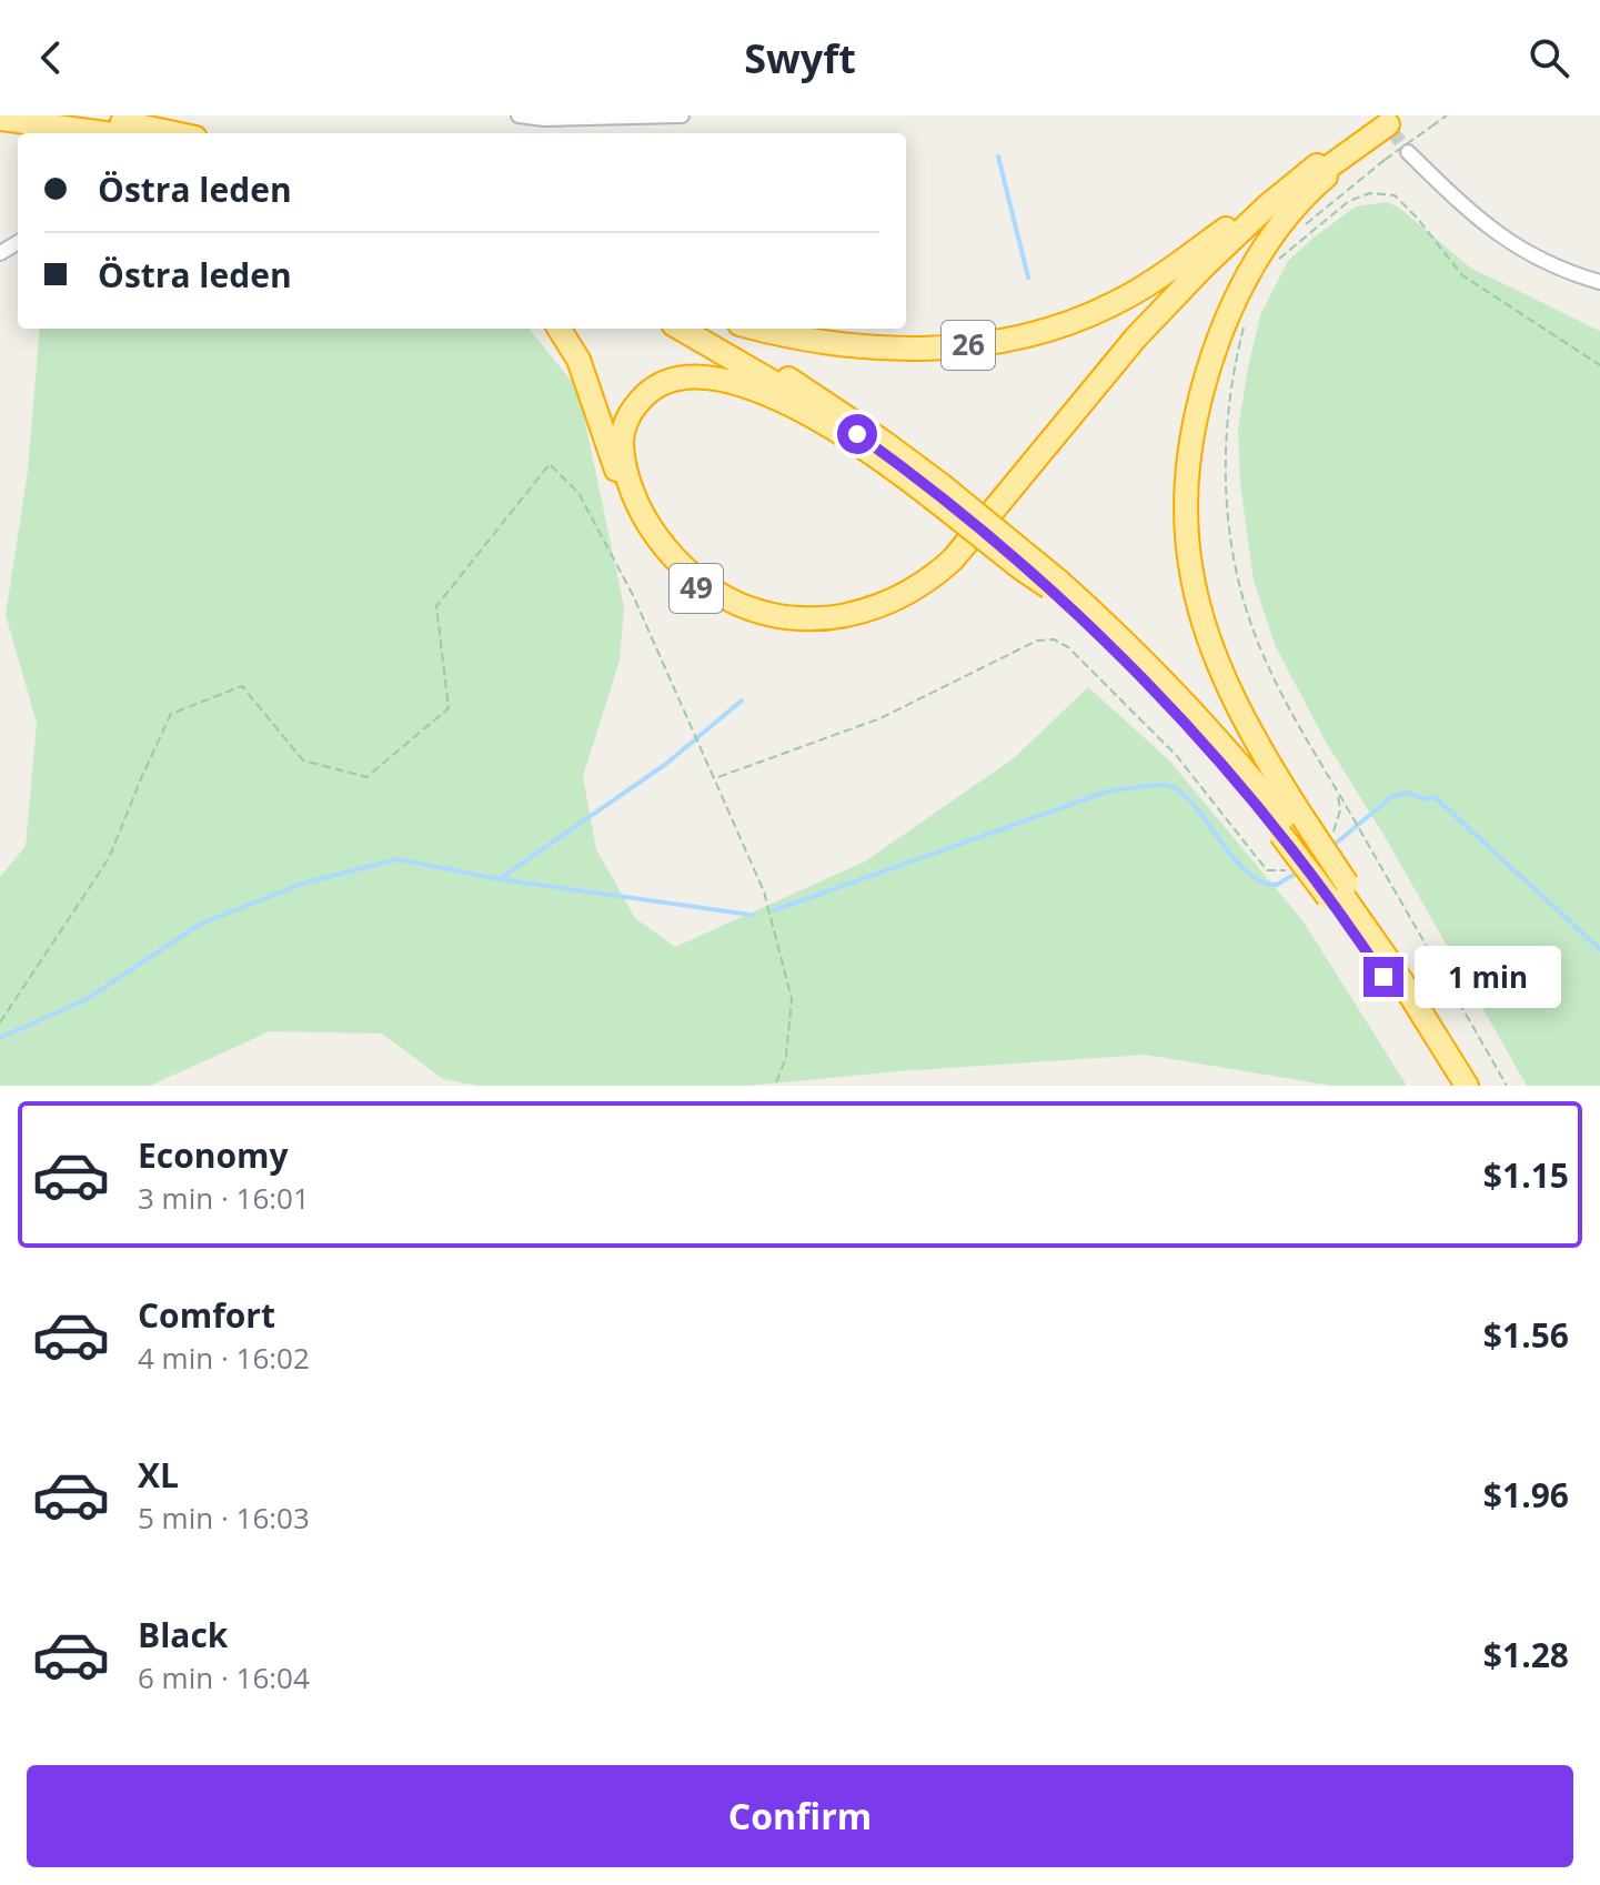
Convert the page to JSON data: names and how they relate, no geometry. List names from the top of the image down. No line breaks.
{"streets":{"highway":["26","49"]},"crossings":[["26","49"]],"page":{"header":"Swyft","banner":["Östra leden","Östra leden"],"bubble":"1 min","list":[{"name":"Economy","note":"3 min · 16:01","value":"$1.15"},{"name":"Comfort","note":"4 min · 16:02","value":"$1.56"},{"name":"XL","note":"5 min · 16:03","value":"$1.96"},{"name":"Black","note":"6 min · 16:04","value":"$1.28"}],"buttons":"Confirm"}}
